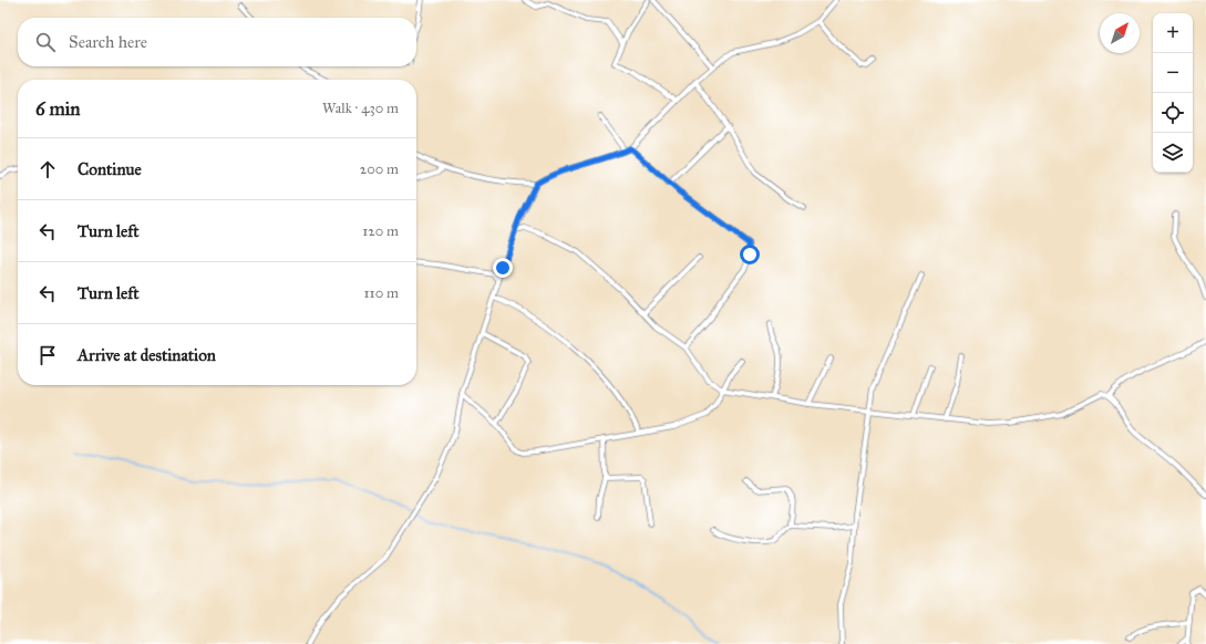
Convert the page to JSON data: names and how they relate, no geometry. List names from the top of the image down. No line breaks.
{"north":"top right","page":{"map_buttons":["+","−"],"search":"Search here","heading":["6 min","Walk · 430 m"],"list":[["Continue","200 m"],["Turn left","120 m"],["Turn left","110 m"],"Arrive at destination"]}}
